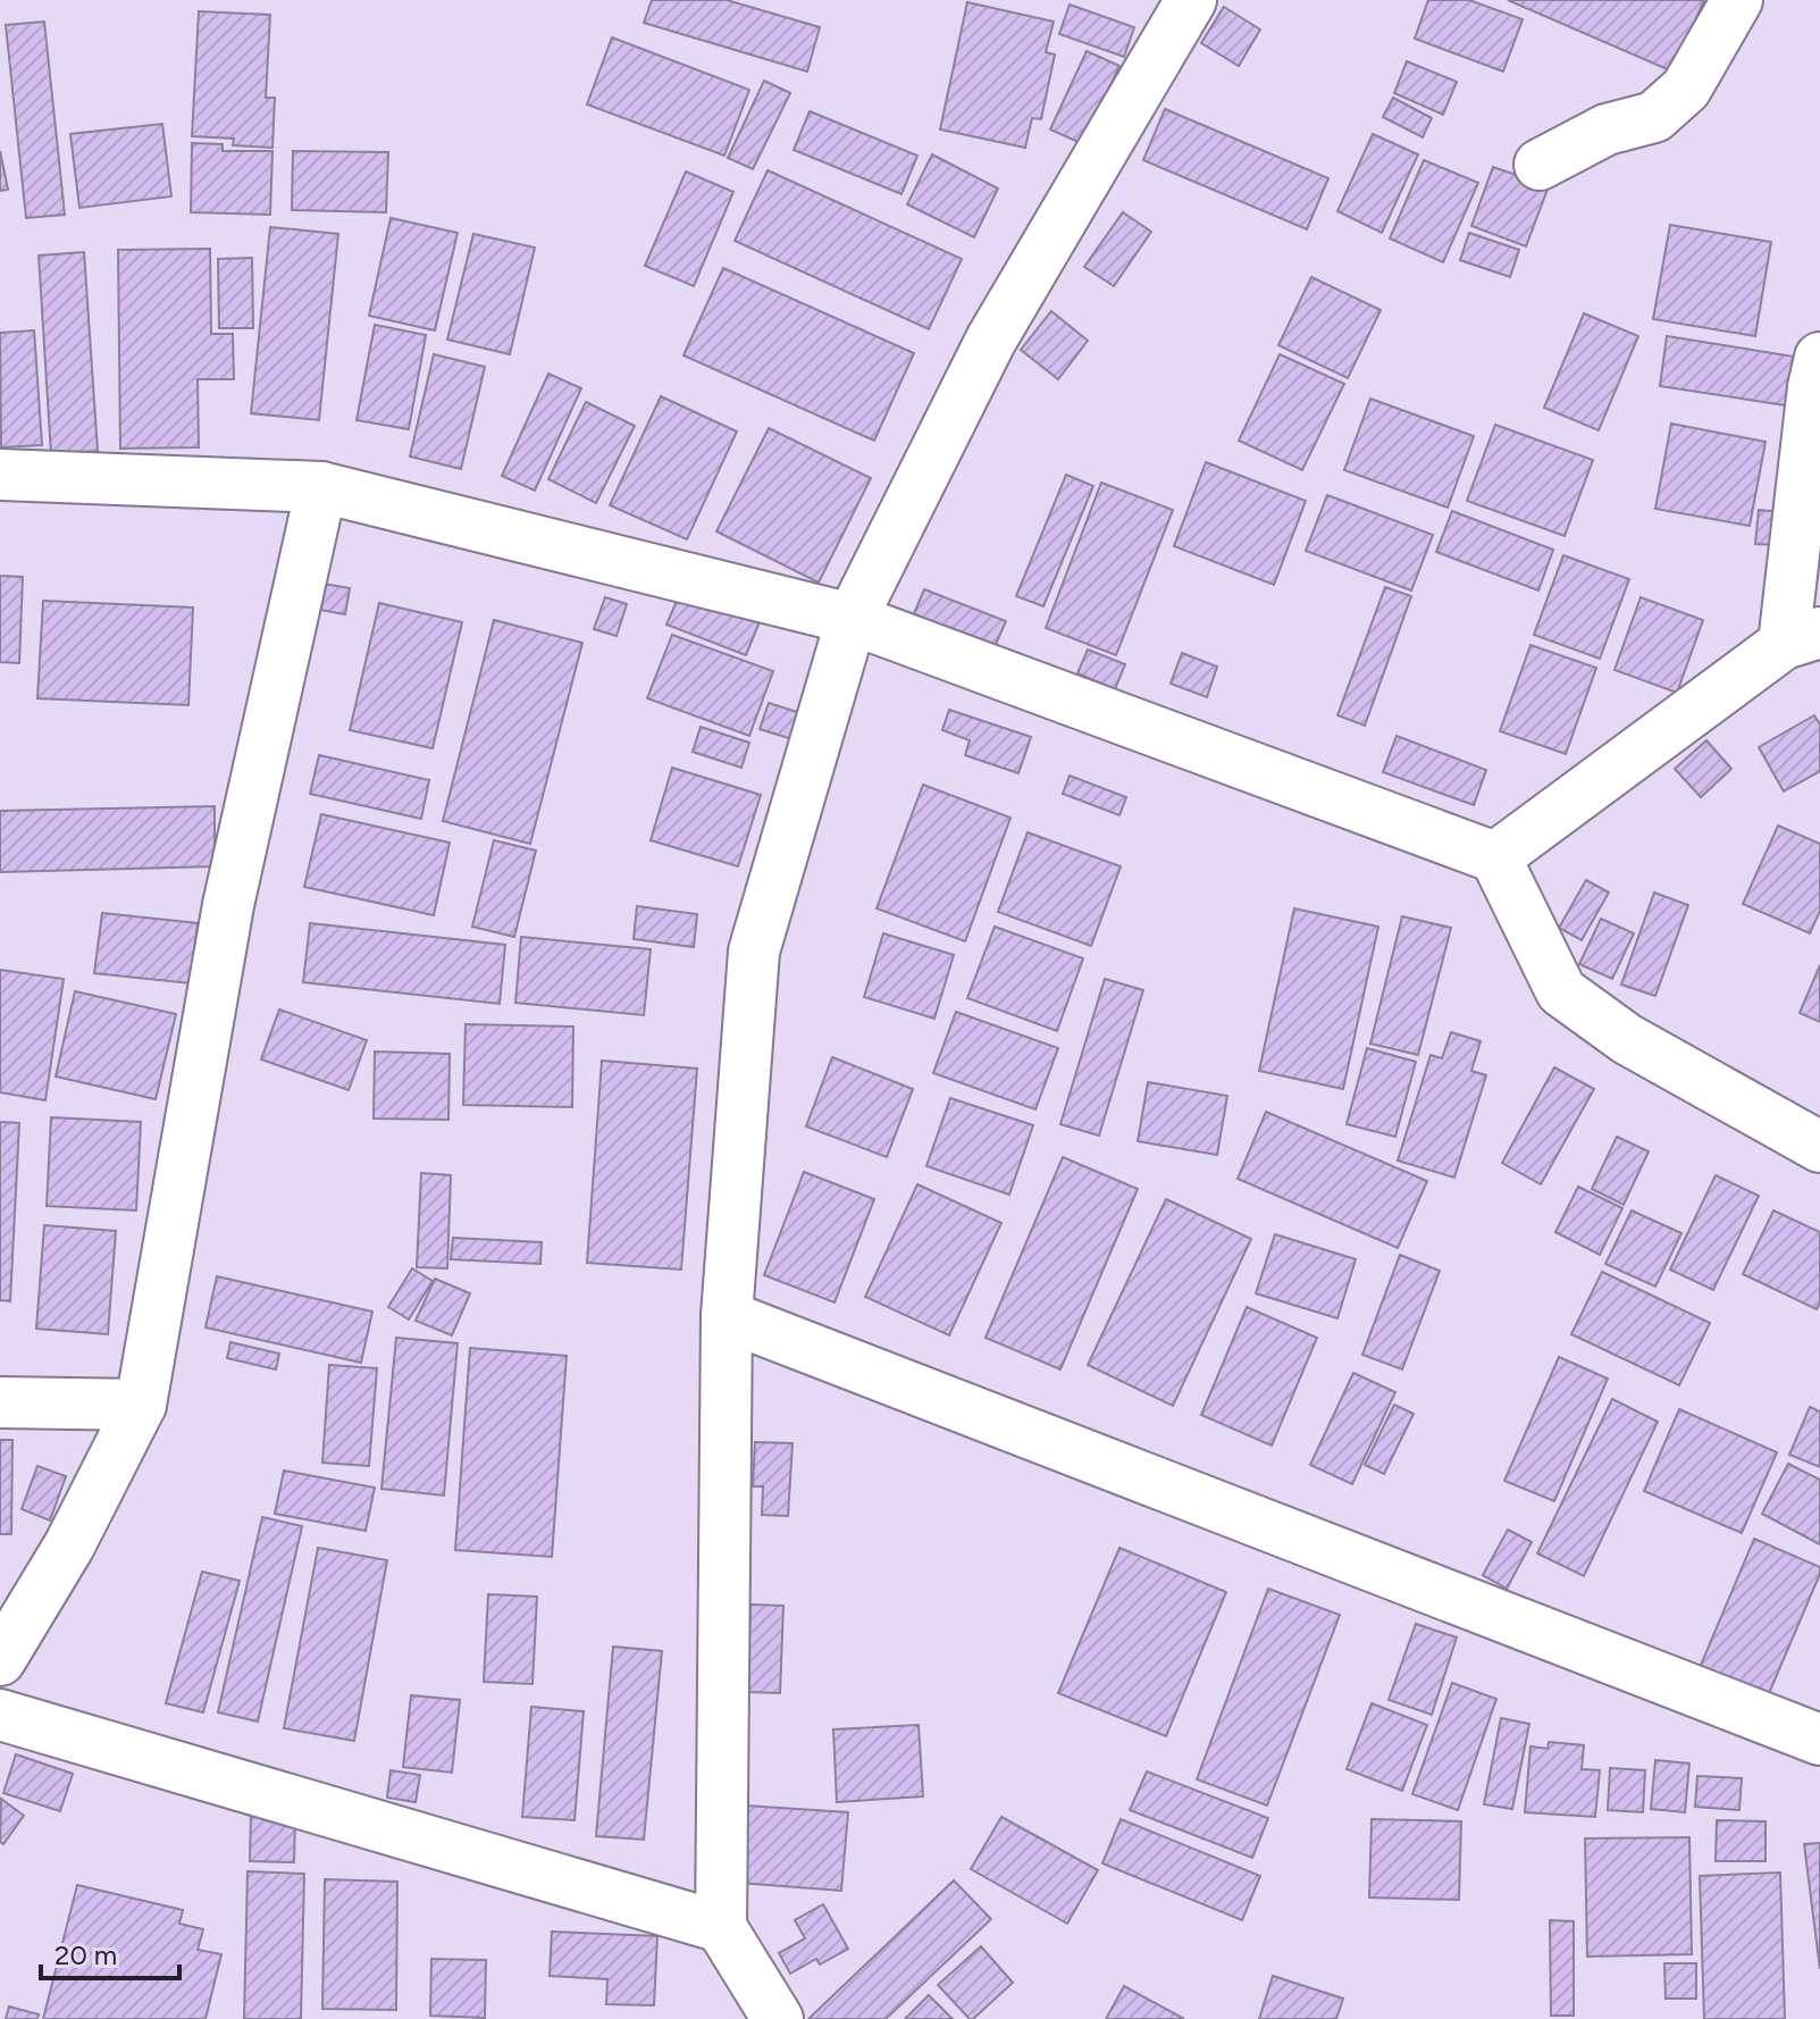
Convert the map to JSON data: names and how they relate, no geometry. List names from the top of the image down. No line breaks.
{"scale_bar":"20 m"}
